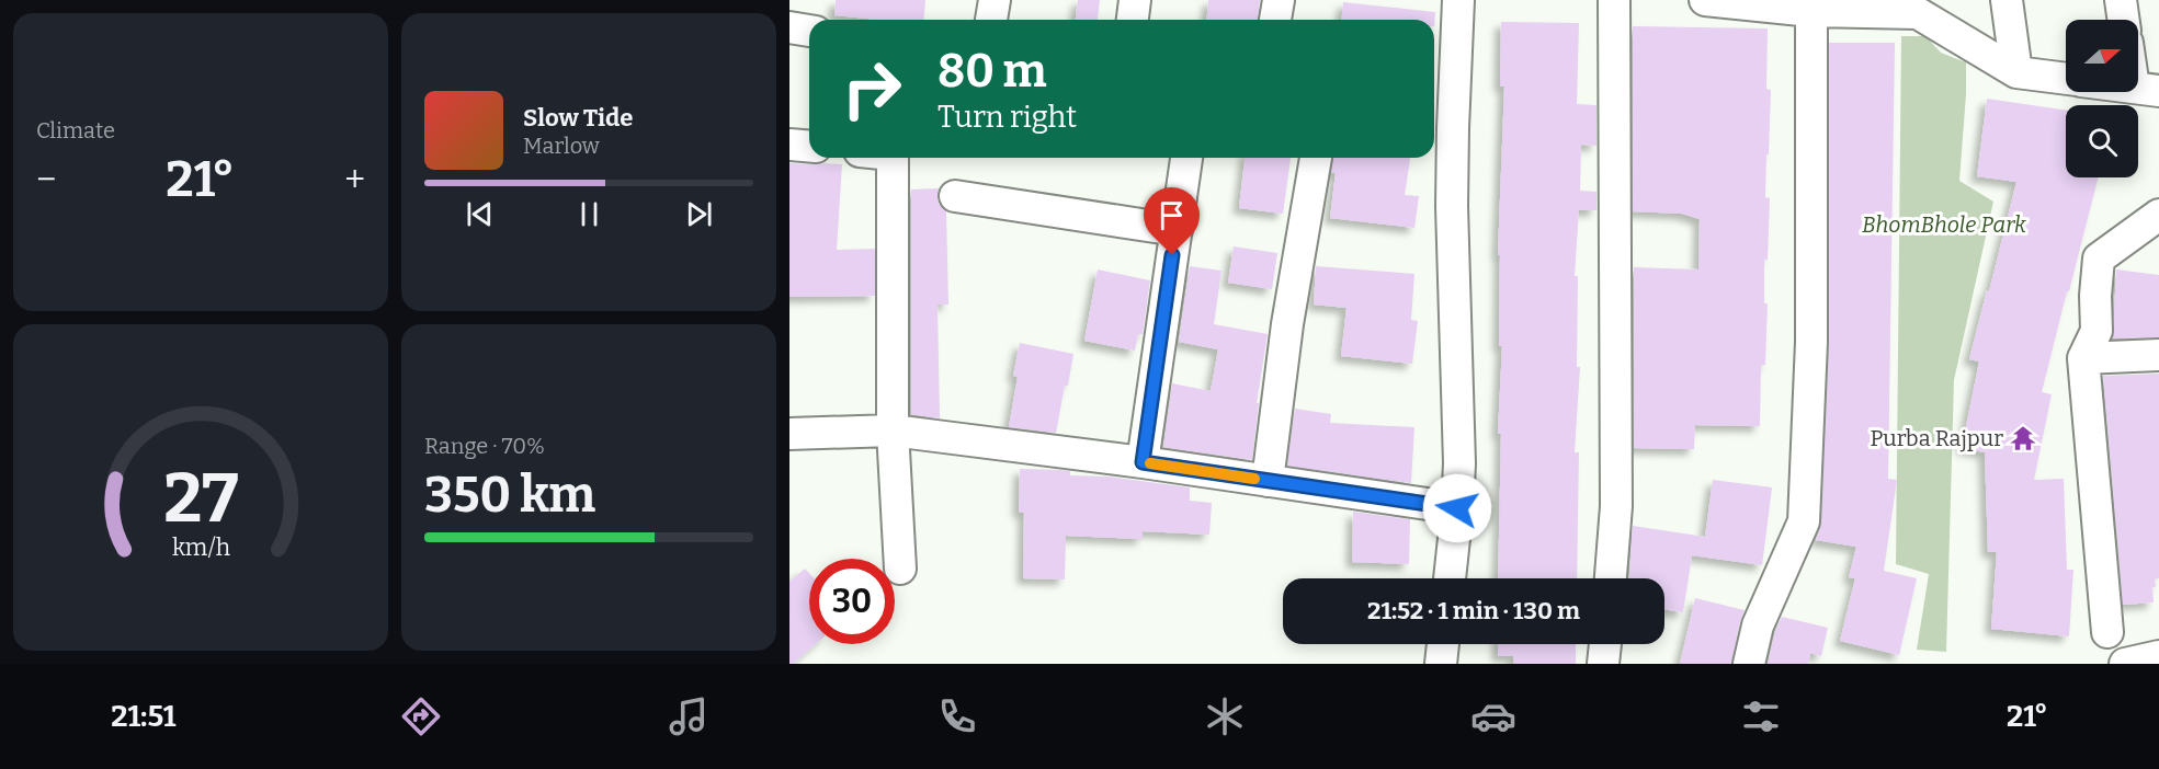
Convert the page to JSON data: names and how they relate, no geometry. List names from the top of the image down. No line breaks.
{"parks":["BhomBhole Park"],"places":{"temple":["Purba Rajpur"]},"north":"right","page":{"tile":["Climate",["Range · 70%","350 km"]],"turn":["80 m","Turn right"],"song":["Slow Tide","Marlow"],"heat":["−","21°","+"],"limit":"30","trip":"21:52 · 1 min · 130 m","tabs":["21:51","21°"],"gauge":["27","km/h"]}}
